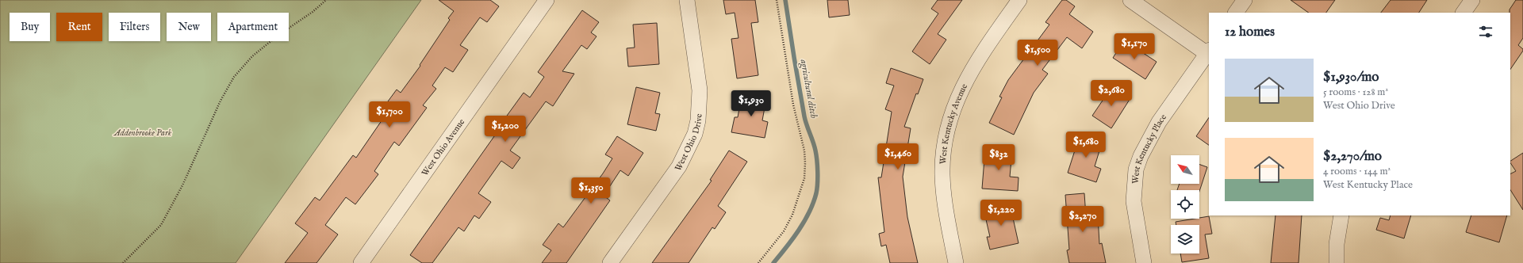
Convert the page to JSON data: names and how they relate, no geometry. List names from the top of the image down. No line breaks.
{"streets":{"street":["West Kentucky Avenue","West Ohio Drive","West Ohio Avenue","West Kentucky Place"]},"water":["agricultural ditch"],"parks":["Addenbrooke Park"],"north":"top left","page":{"chip":["Buy","Rent","Filters","New","Apartment"],"heading":"12 homes","price":["$1,170","$1,500","$2,680","$1,930","$1,700","$1,200","$1,680","$1,460","$832","$1,350","$1,220","$2,270"],"list":[{"name":"$1,930/mo","note":"5 rooms · 128 m² · West Ohio Drive"},{"name":"$2,270/mo","note":"4 rooms · 144 m² · West Kentucky Place"}]}}
